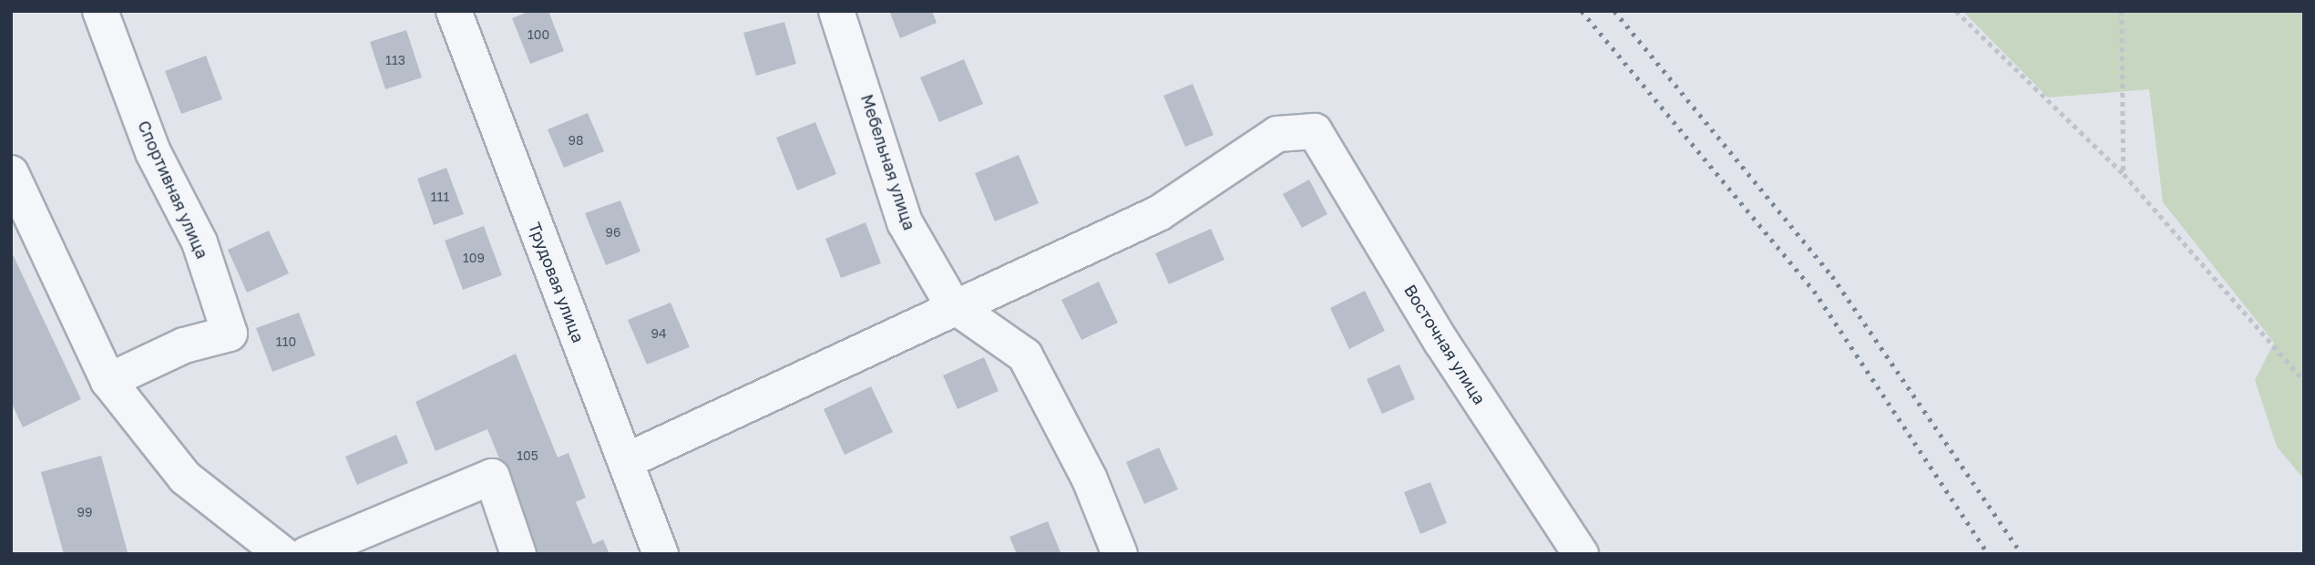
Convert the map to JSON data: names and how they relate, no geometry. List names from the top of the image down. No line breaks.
{"streets":{"street":["Мебельная улица","Спортивная улица","Трудовая улица","Восточная улица"]},"crossings":[["Мебельная улица","Восточная улица"]],"house_numbers":["100","113","98","111","96","109","94","110","105","99"]}
